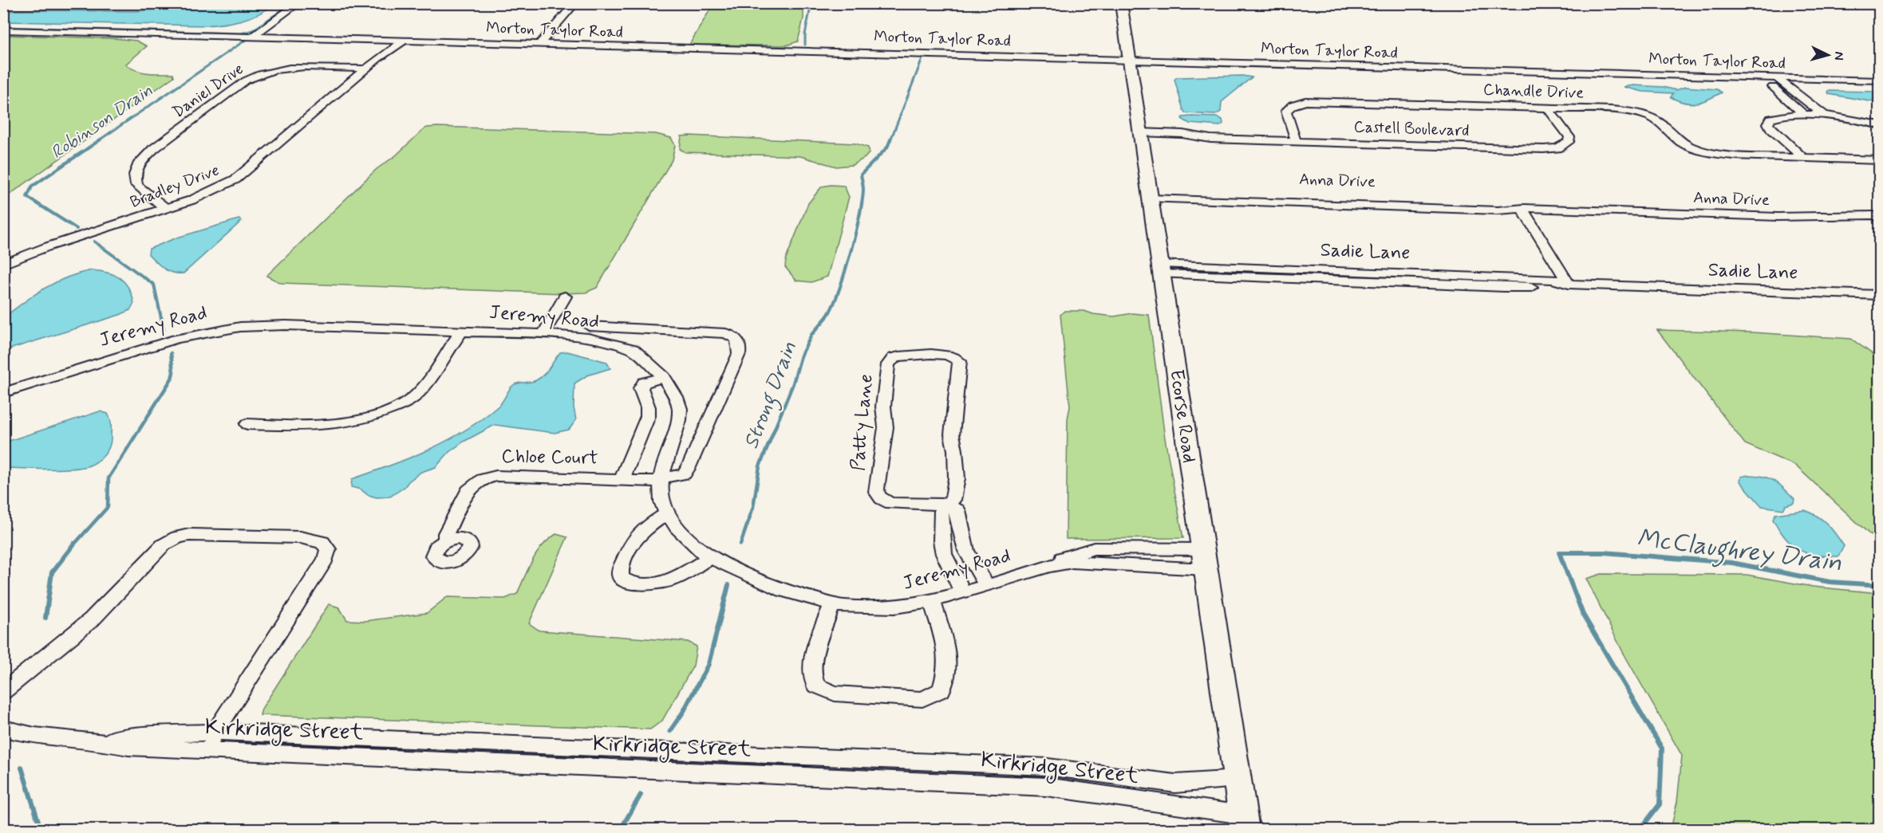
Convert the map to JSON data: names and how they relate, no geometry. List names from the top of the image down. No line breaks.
{"streets":{"main road":["Ecorse Road"],"street":["Morton Taylor Road","Daniel Drive","Chandle Drive","Castell Boulevard","Anna Drive","Bradley Drive","Sadie Lane","Jeremy Road","Patty Lane","Chloe Court","Kirkridge Street"]},"crossings":[["Morton Taylor Road","Bradley Drive"],["Morton Taylor Road","Ecorse Road"],["Daniel Drive","Bradley Drive"],["Chandle Drive","Castell Boulevard"],["Castell Boulevard","Ecorse Road"],["Anna Drive","Ecorse Road"],["Sadie Lane","Ecorse Road"],["Jeremy Road","Ecorse Road"],["Jeremy Road","Patty Lane"],["Jeremy Road","Chloe Court"],["Ecorse Road","Kirkridge Street"]],"water":["Robinson Drain","Strong Drain","McClaughrey Drain"],"north":"right"}
